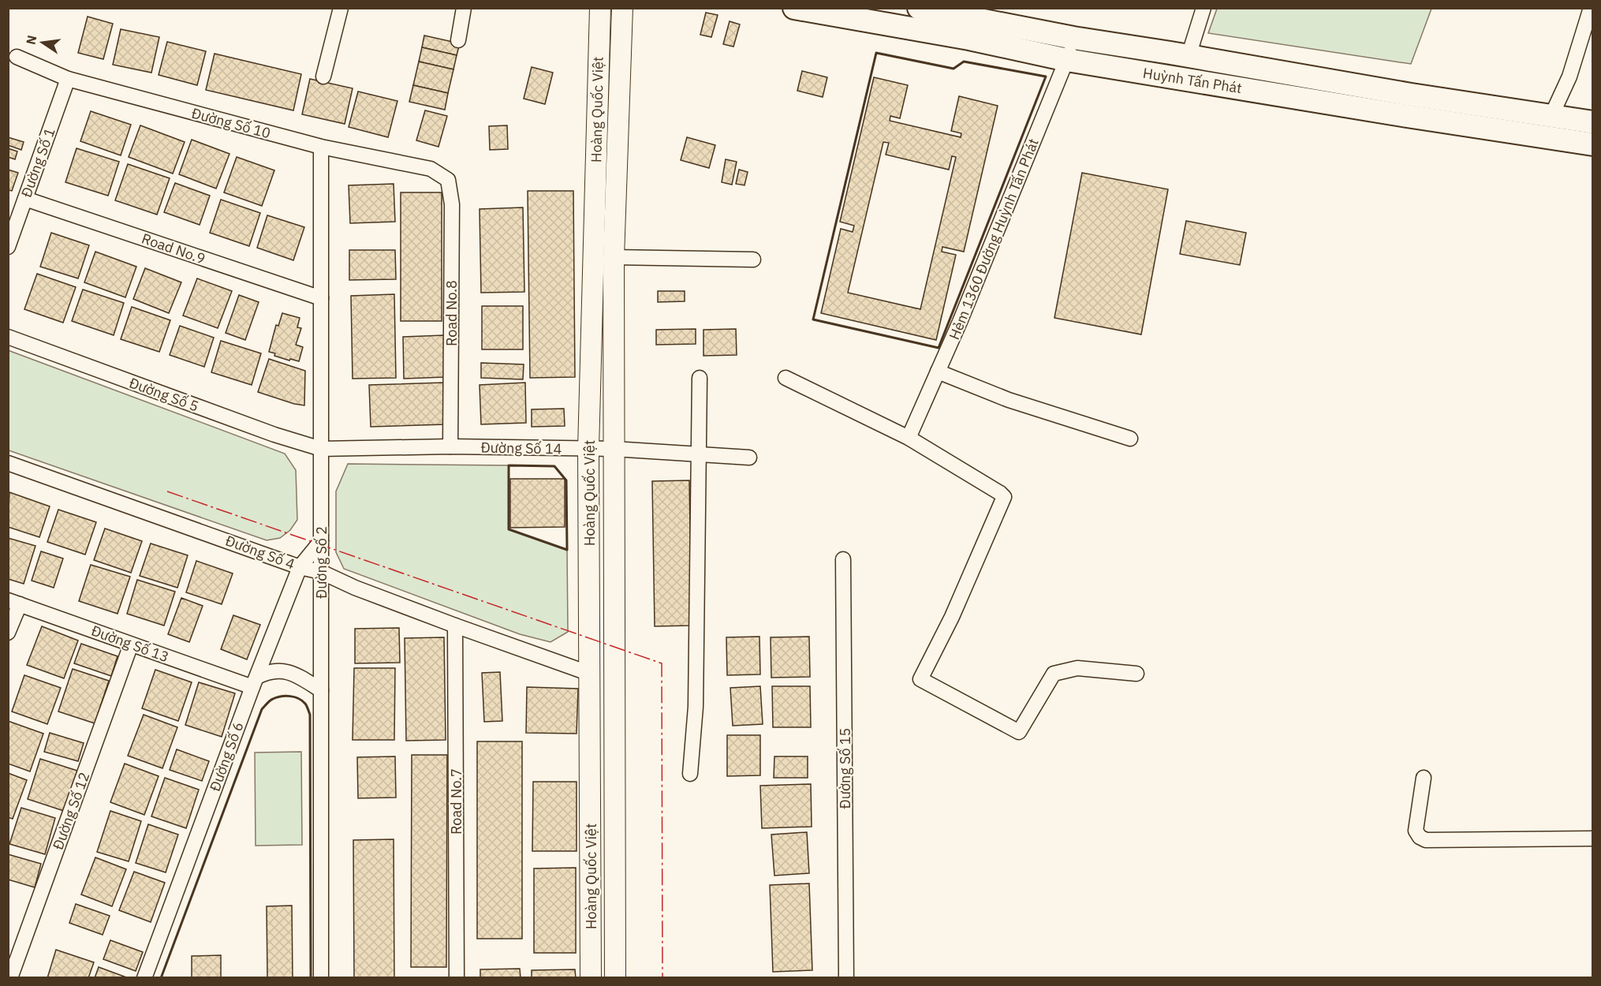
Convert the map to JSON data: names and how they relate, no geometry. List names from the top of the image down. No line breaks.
{"streets":{"main road":["Huỳnh Tấn Phát","Hoàng Quốc Việt"],"street":["Đường Số 10","Đường Số 1","Hẻm 1360 Đường Huỳnh Tấn Phát","Road No.9","Road No.8","Đường Số 5","Đường Số 14","Đường Số 4","Đường Số 2","Đường Số 13","Đường Số 6","Đường Số 15","Road No.7","Đường Số 12"]},"crossings":[["Huỳnh Tấn Phát","Hẻm 1360 Đường Huỳnh Tấn Phát"],["Hoàng Quốc Việt","Đường Số 14"],["Hoàng Quốc Việt","Đường Số 4"],["Đường Số 10","Đường Số 1"],["Đường Số 10","Road No.8"],["Đường Số 10","Đường Số 2"],["Đường Số 1","Road No.9"],["Road No.9","Đường Số 2"],["Road No.8","Đường Số 14"],["Đường Số 5","Đường Số 14"],["Đường Số 5","Đường Số 2"],["Đường Số 14","Đường Số 2"],["Đường Số 4","Đường Số 2"],["Đường Số 4","Đường Số 6"],["Đường Số 4","Road No.7"],["Đường Số 2","Đường Số 6"],["Đường Số 13","Đường Số 6"],["Đường Số 13","Đường Số 12"]],"north":"left"}
